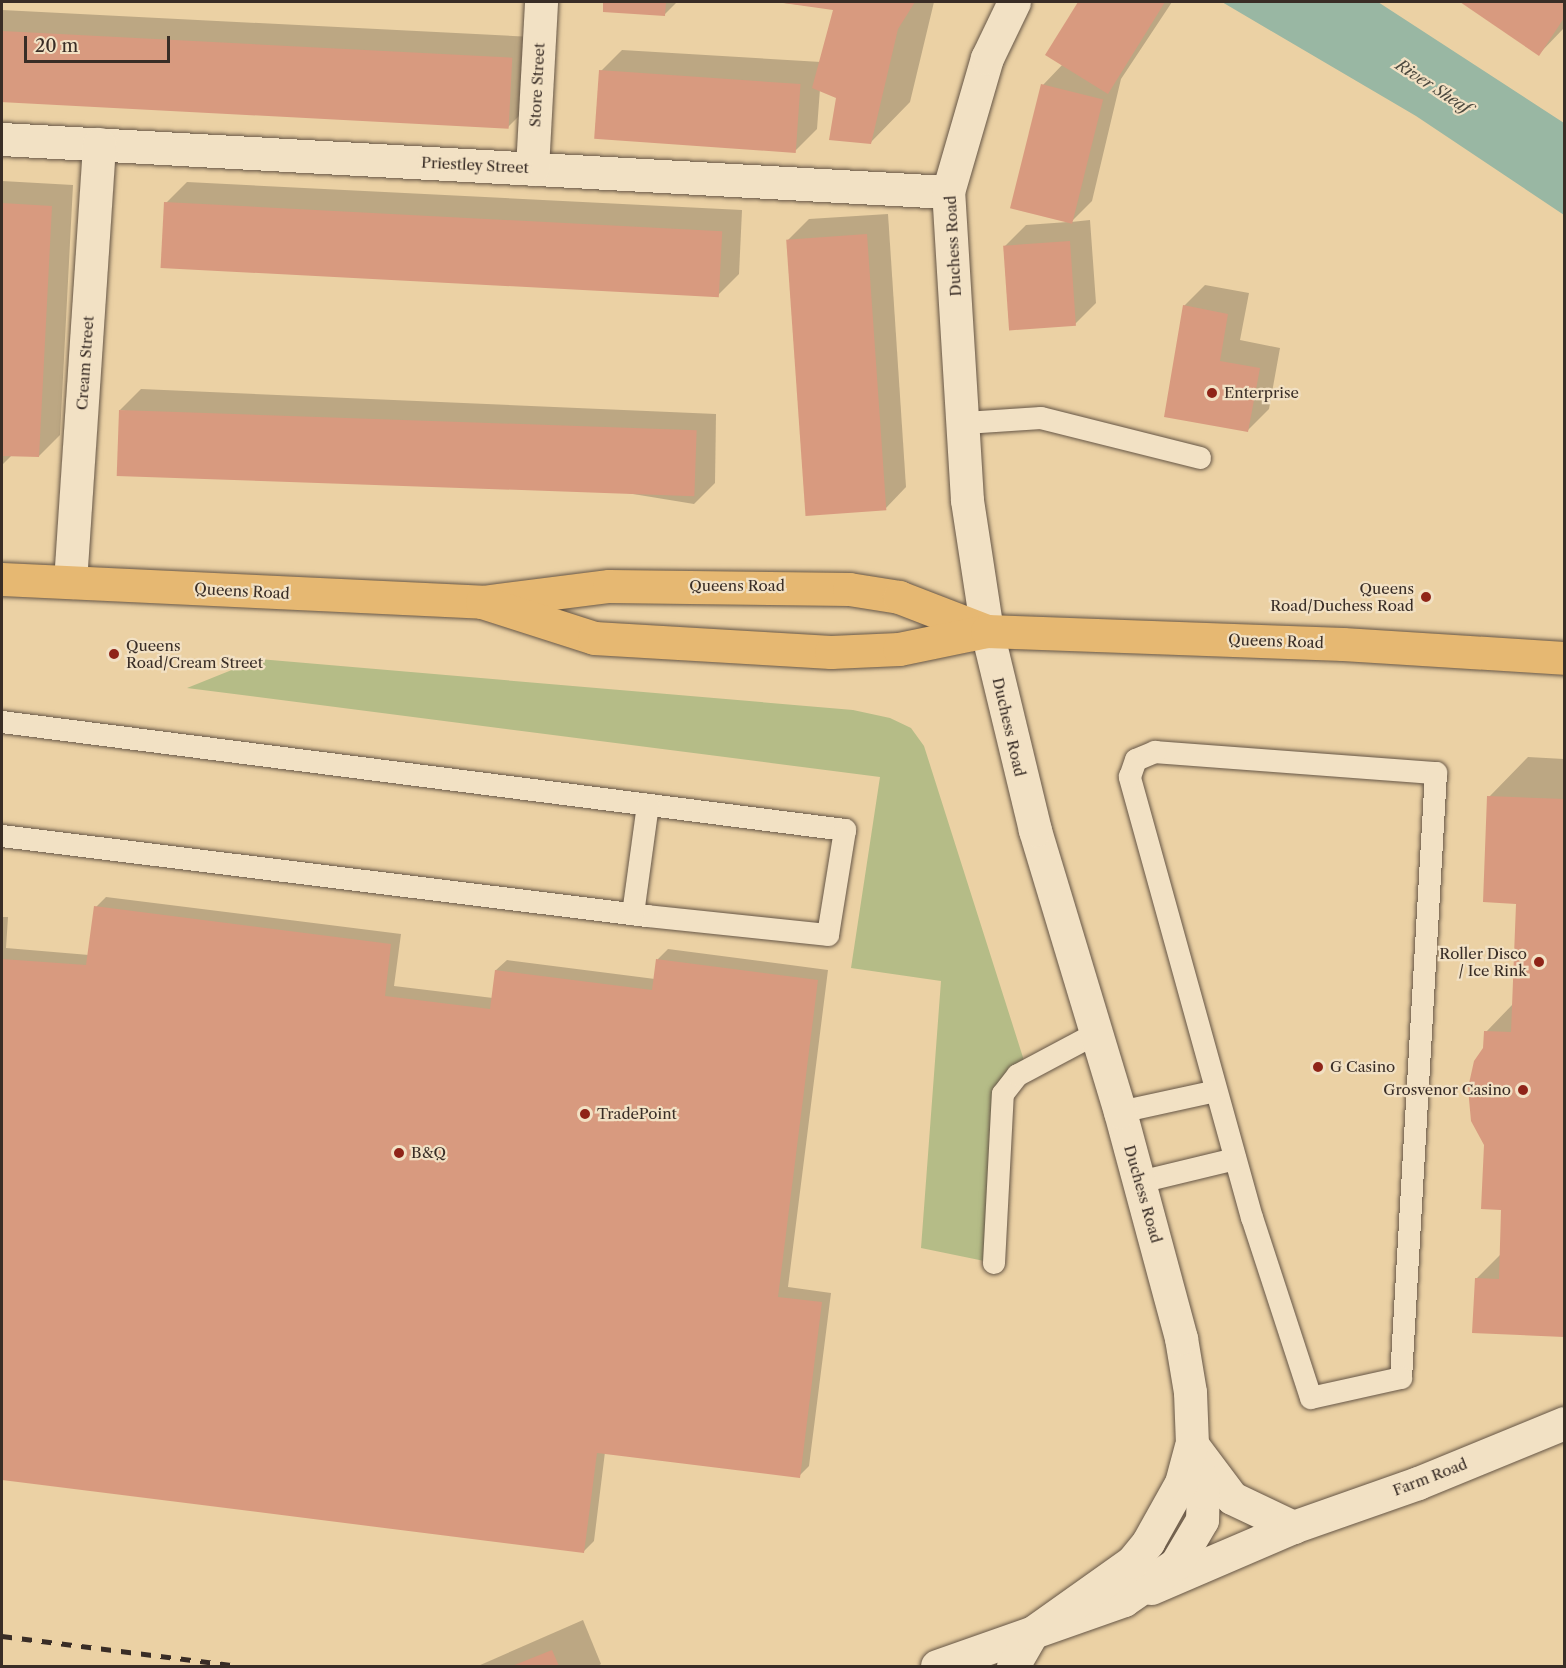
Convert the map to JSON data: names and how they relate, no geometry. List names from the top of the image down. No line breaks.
{"streets":{"highway":["Queens Road"],"street":["Store Street","Priestley Street","Duchess Road","Cream Street","Farm Road"]},"crossings":[["Store Street","Priestley Street"],["Priestley Street","Duchess Road"],["Priestley Street","Cream Street"],["Duchess Road","Queens Road"],["Cream Street","Queens Road"]],"water":["River Sheaf"],"places":["Enterprise","Queens Road/Duchess Road","Queens Road/Cream Street","Roller Disco / Ice Rink","G Casino","Grosvenor Casino","TradePoint","B&Q"],"scale_bar":"20 m"}
